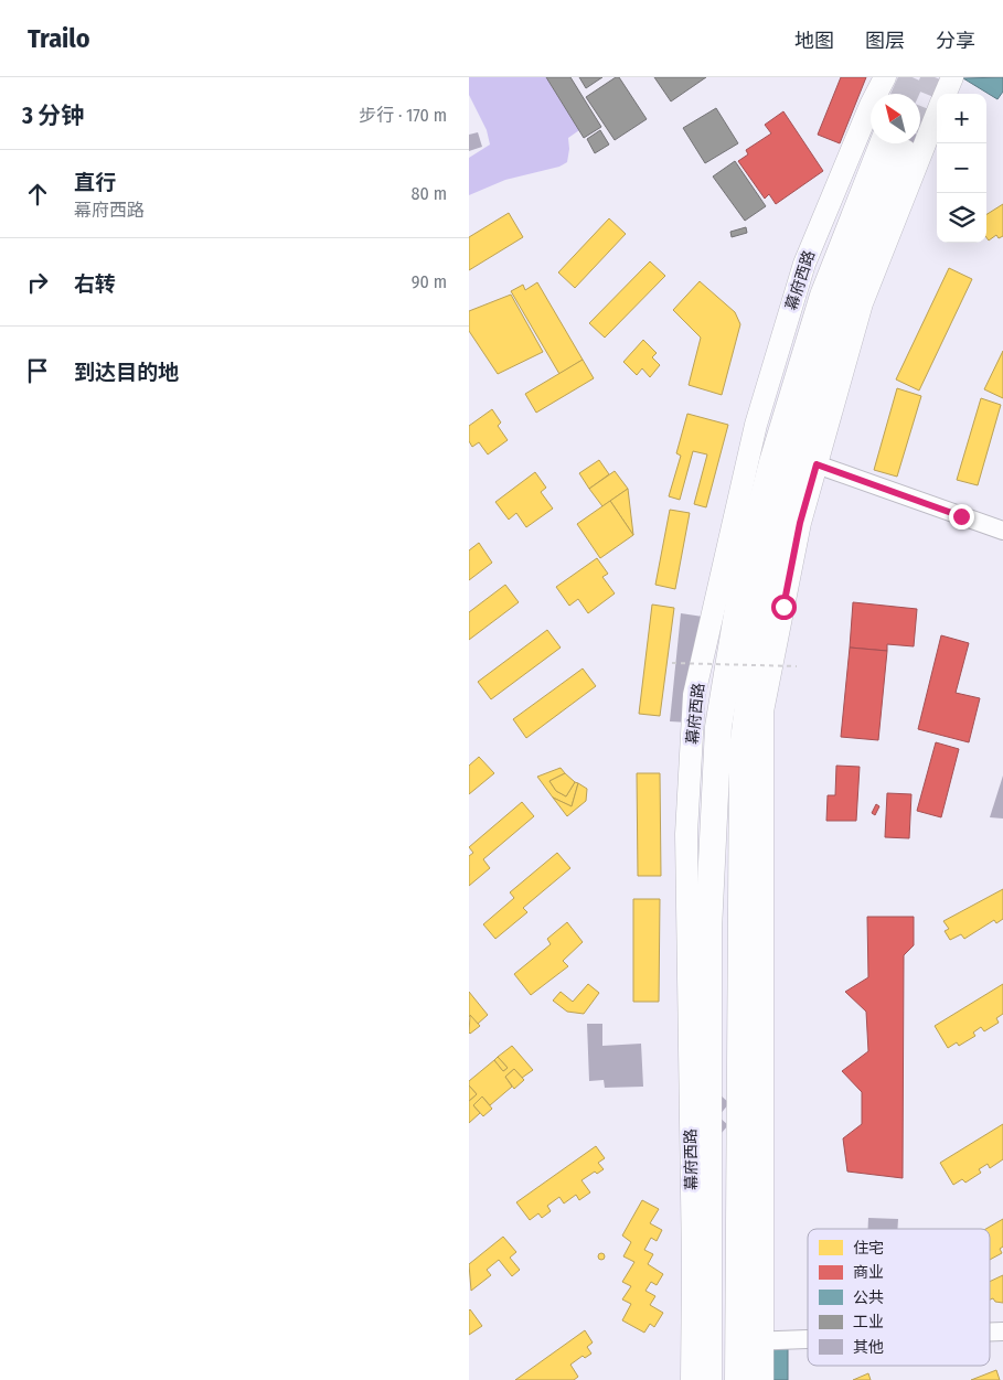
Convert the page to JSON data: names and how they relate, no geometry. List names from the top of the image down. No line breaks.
{"streets":{"highway":["幕府西路"]},"legend":["住宅","商业","公共","工业","其他"],"north":"top left","page":{"header":"Trailo","nav":["地图","图层","分享"],"heading":["3 分钟","步行 · 170 m"],"map_buttons":["+","−"],"list":[["直行","幕府西路","80 m"],["右转","90 m"],"到达目的地"]}}
